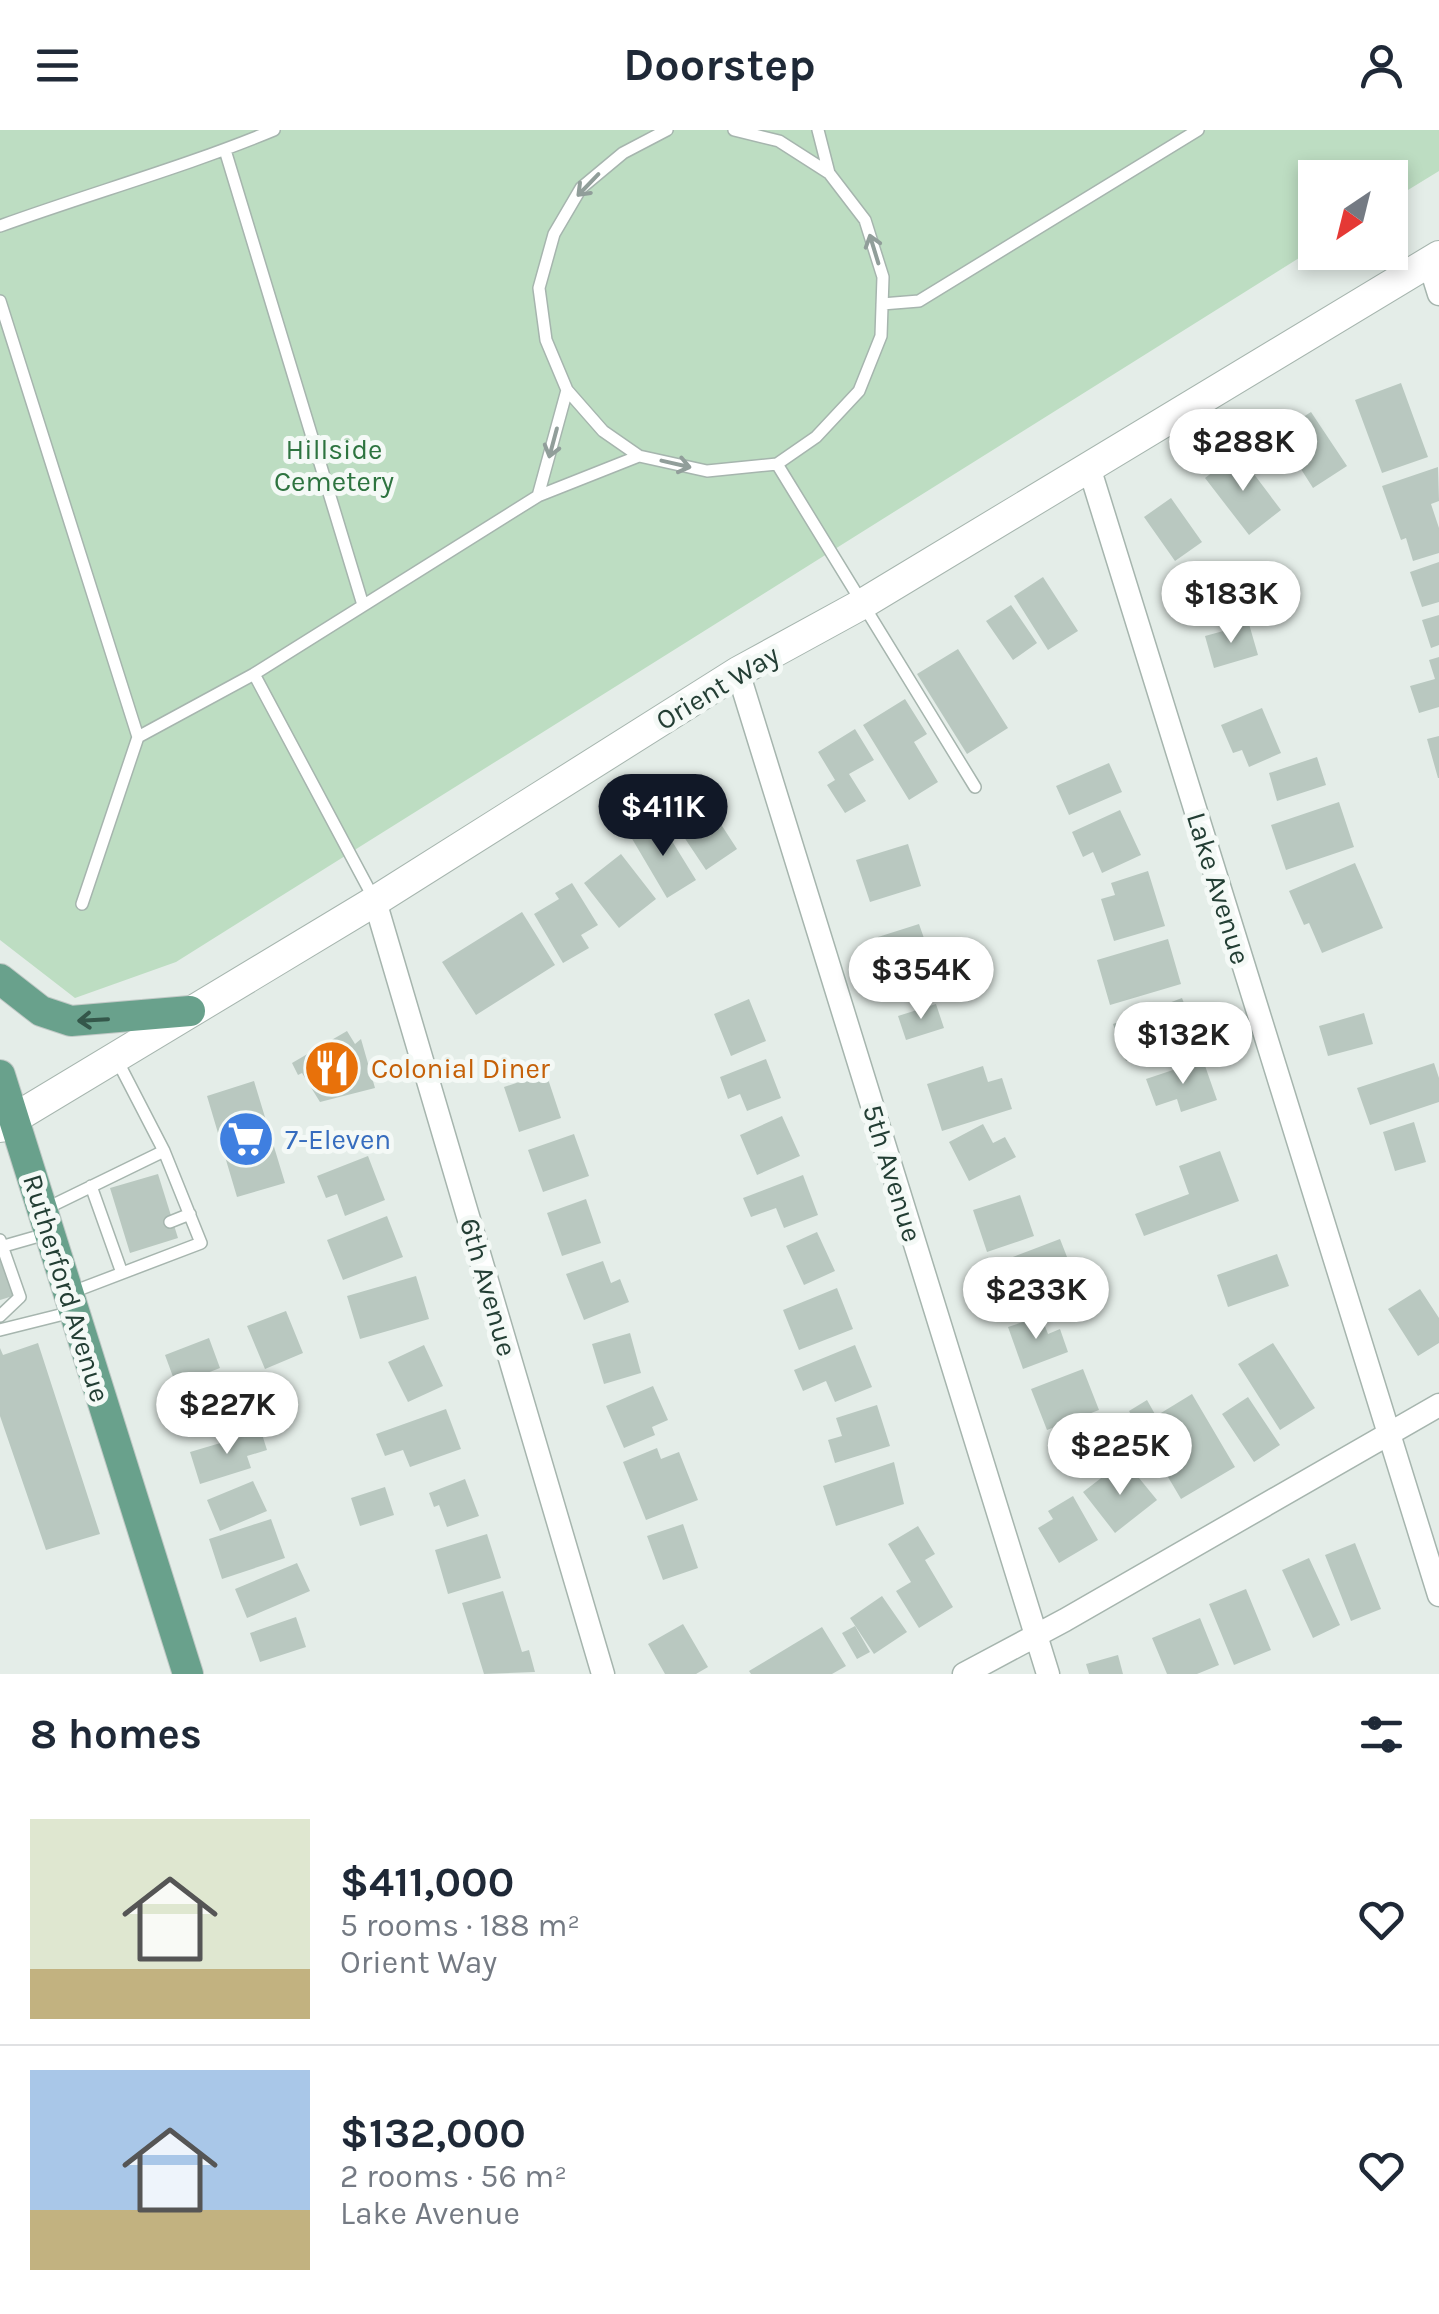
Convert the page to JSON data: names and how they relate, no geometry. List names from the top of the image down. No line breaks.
{"streets":{"main road":["Rutherford Avenue"],"street":["Orient Way","Lake Avenue","5th Avenue","6th Avenue"]},"crossings":[["Orient Way","Lake Avenue"],["Orient Way","5th Avenue"],["Orient Way","6th Avenue"],["Orient Way","Rutherford Avenue"]],"parks":["Hillside Cemetery"],"places":{"restaurant":["Colonial Diner"],"supermarket":["7-Eleven"]},"north":"bottom left","page":{"header":"Doorstep","price":["$288K","$183K","$411K","$354K","$132K","$233K","$227K","$225K"],"heading":"8 homes","list":[{"name":"$411,000","note":"5 rooms · 188 m² · Orient Way"},{"name":"$132,000","note":"2 rooms · 56 m² · Lake Avenue"}]}}
